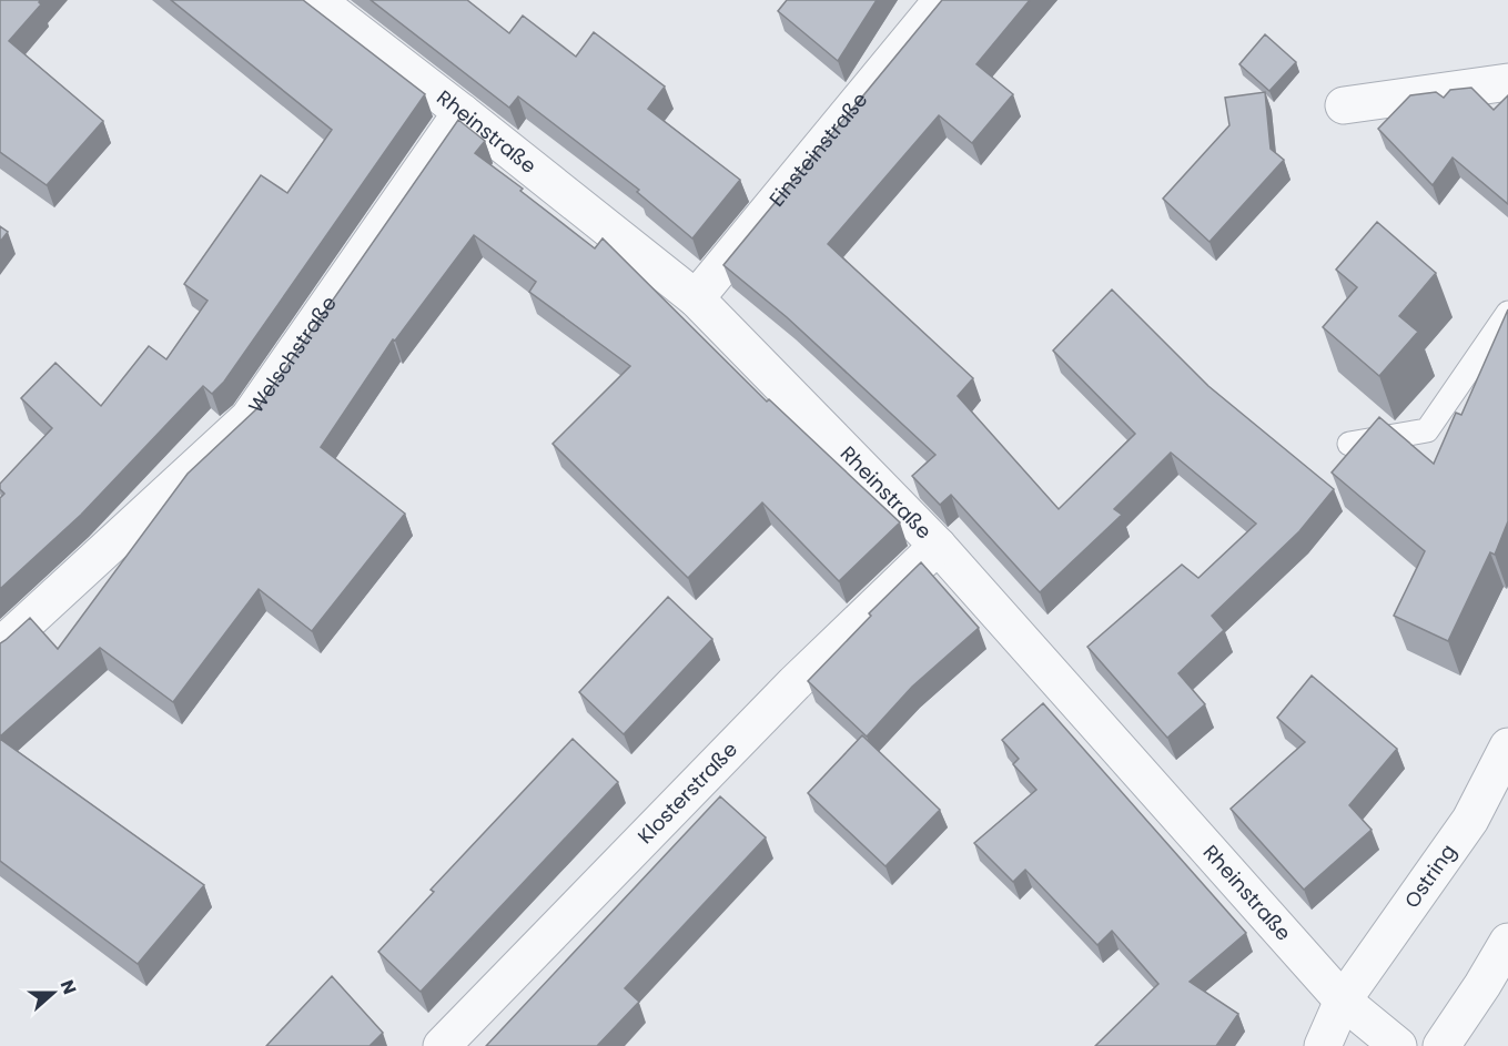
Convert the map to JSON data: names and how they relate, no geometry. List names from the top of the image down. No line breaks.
{"streets":{"street":["Rheinstraße","Einsteinstraße","Welschstraße","Klosterstraße","Ostring"]},"crossings":[["Rheinstraße","Einsteinstraße"],["Rheinstraße","Welschstraße"],["Rheinstraße","Klosterstraße"],["Rheinstraße","Ostring"]],"north":"right"}
